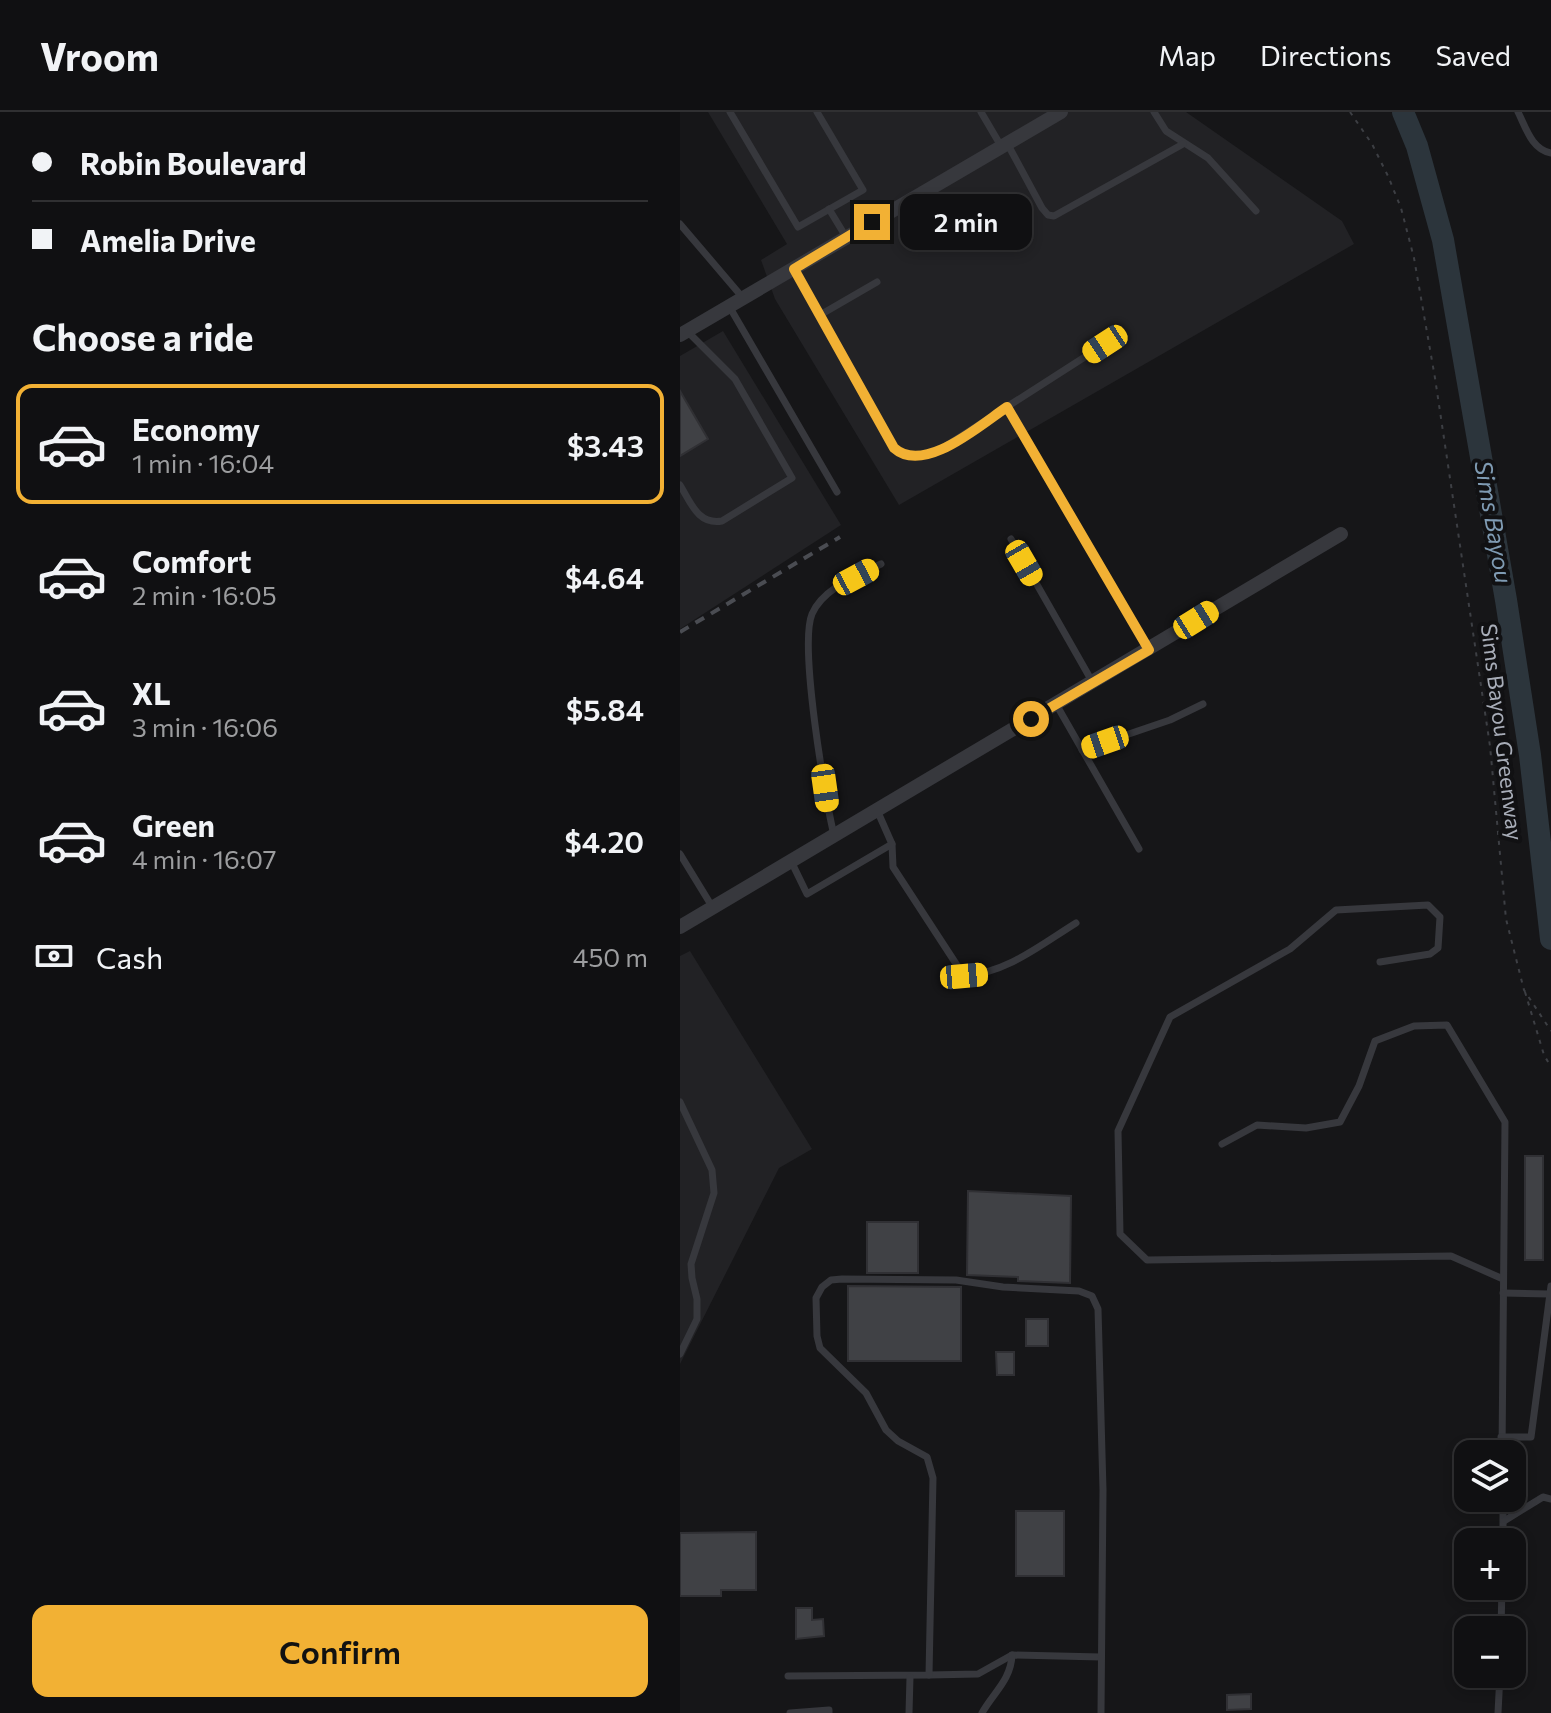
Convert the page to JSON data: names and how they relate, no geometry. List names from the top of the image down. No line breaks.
{"streets":{"path":["Sims Bayou Greenway"]},"water":["Sims Bayou"],"page":{"header":"Vroom","nav":["Map","Directions","Saved"],"banner":["Robin Boulevard","Amelia Drive"],"bubble":"2 min","heading":"Choose a ride","list":[{"name":"Economy","note":"1 min · 16:04","value":"$3.43"},{"name":"Comfort","note":"2 min · 16:05","value":"$4.64"},{"name":"XL","note":"3 min · 16:06","value":"$5.84"},{"name":"Green","note":"4 min · 16:07","value":"$4.20"}],"pay":["Cash","450 m"],"map_buttons":["+","−"],"buttons":"Confirm"}}
